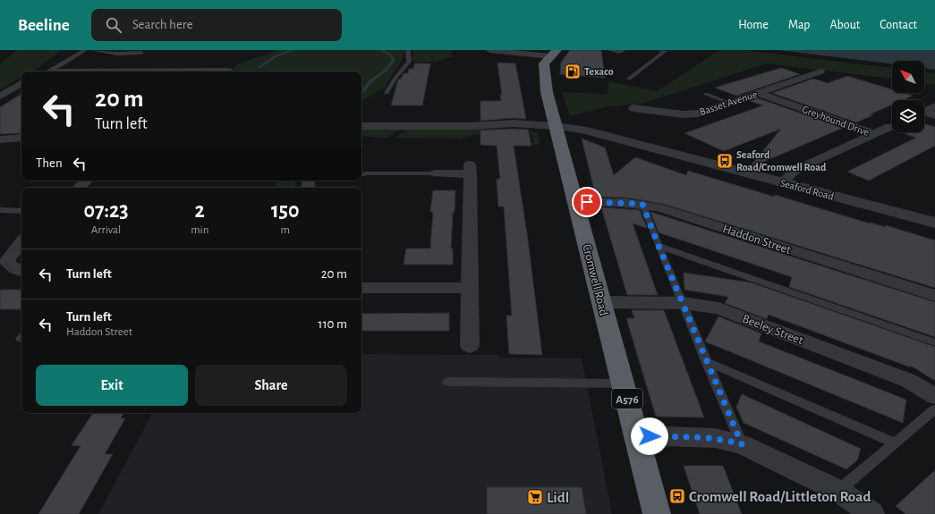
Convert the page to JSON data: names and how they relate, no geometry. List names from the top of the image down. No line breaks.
{"streets":{"highway":["Cromwell Road","A576"],"street":["Basset Avenue","Greyhound Drive","Seaford Road","Haddon Street","Beeley Street"]},"crossings":[["Basset Avenue","Greyhound Drive"],["Greyhound Drive","Seaford Road"],["Seaford Road","Cromwell Road"],["Haddon Street","Cromwell Road"],["Cromwell Road","Beeley Street"]],"places":{"fuel station":["Texaco"],"bus stop":["Seaford Road/Cromwell Road","Cromwell Road/Littleton Road"],"supermarket":["Lidl"]},"north":"top left","page":{"header":"Beeline","search":"Search here","nav":["Home","Map","About","Contact"],"turn":["20 m","Turn left"],"then":"Then","eta":["07:23","Arrival","2","min","150","m"],"list":[{"name":"Turn left","value":"20 m"},{"name":"Turn left","note":"Haddon Street","value":"110 m"}],"buttons":["Exit","Share"]}}
